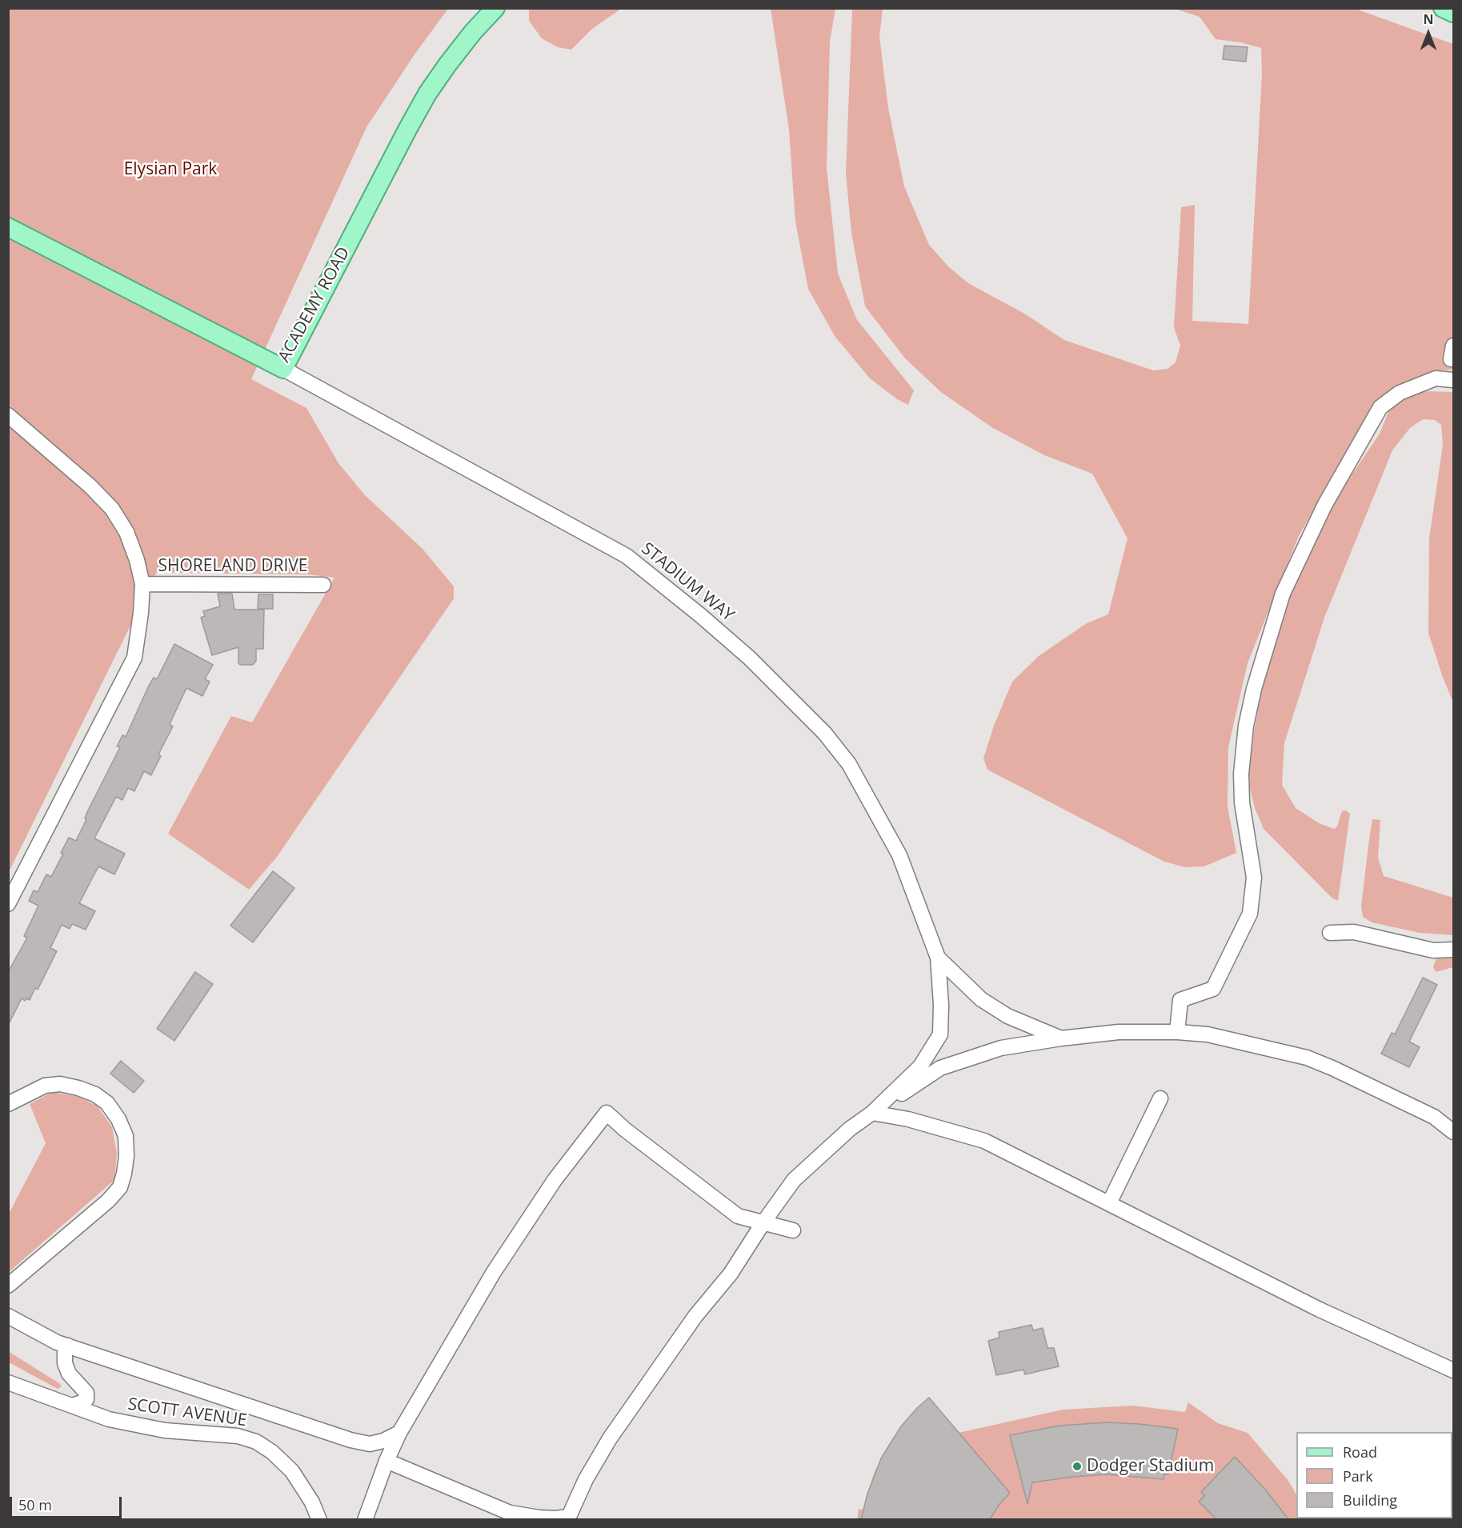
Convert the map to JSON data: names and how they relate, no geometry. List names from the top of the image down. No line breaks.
{"streets":{"main road":["ACADEMY ROAD"],"street":["SHORELAND DRIVE","STADIUM WAY","SCOTT AVENUE"]},"crossings":[["ACADEMY ROAD","STADIUM WAY"]],"parks":["Elysian Park"],"places":["Dodger Stadium"],"legend":["Road","Park","Building"],"scale_bar":"50 m","north":"top"}
